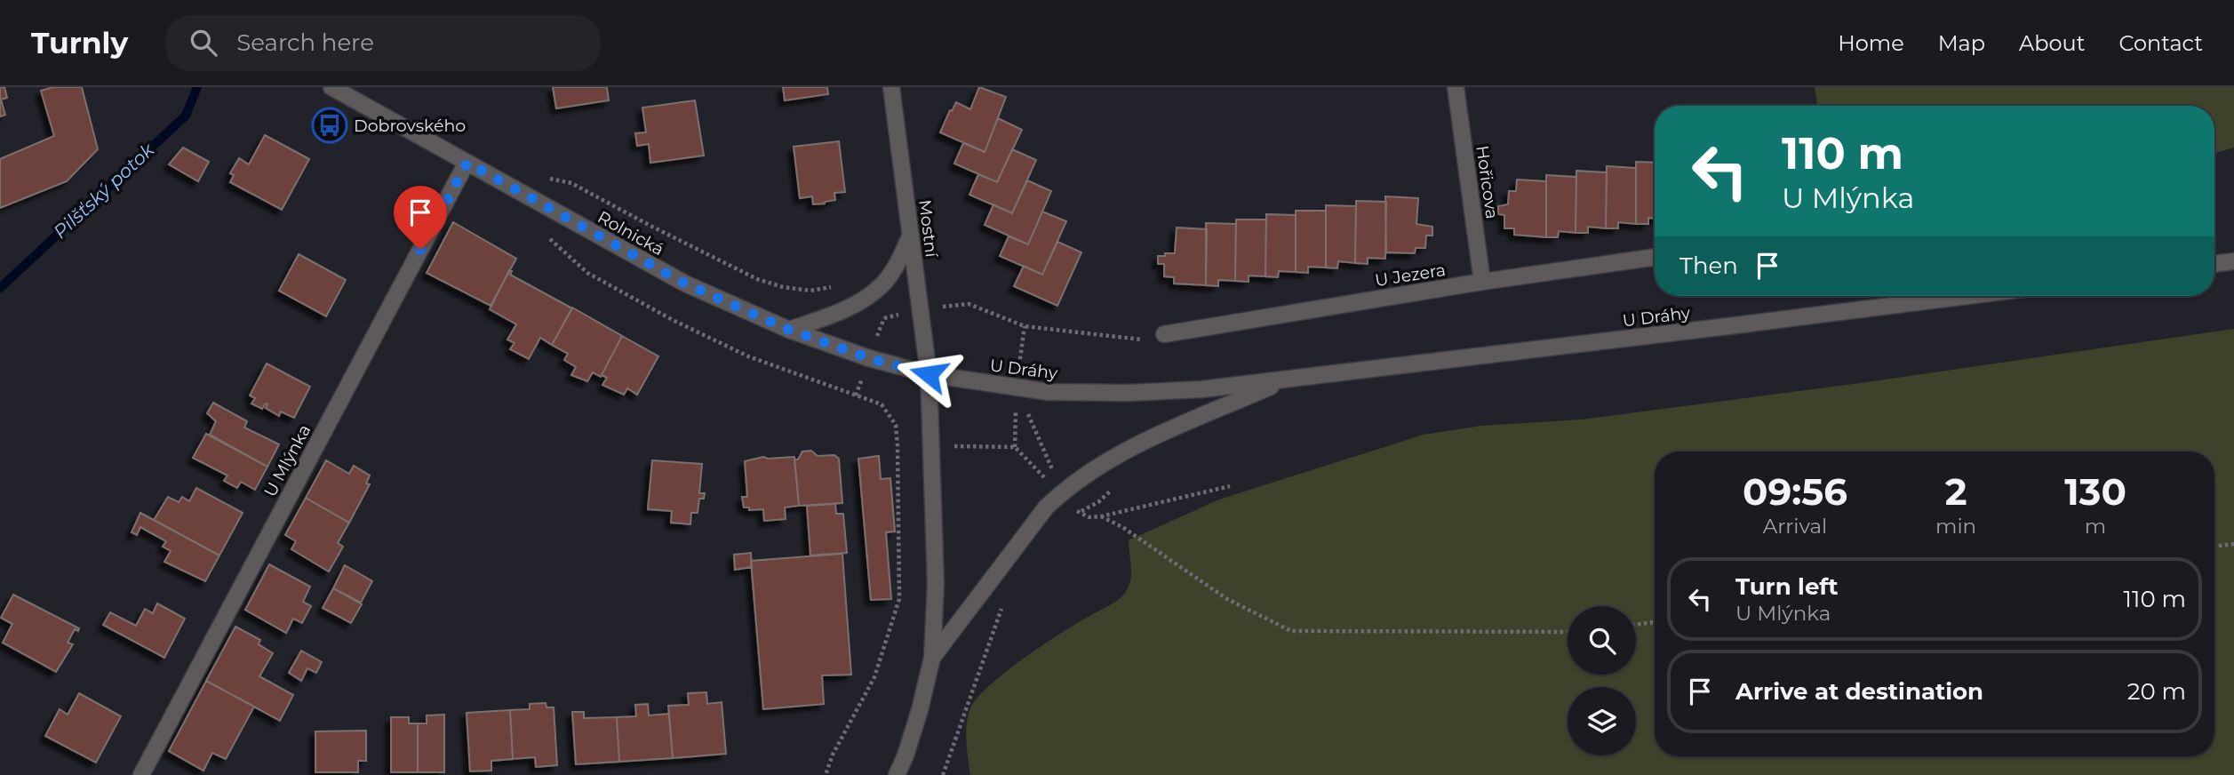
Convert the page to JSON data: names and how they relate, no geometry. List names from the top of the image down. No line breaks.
{"streets":{"street":["Hořicova","Mostní","Rolnická","U Jezera","U Dráhy","U Mlýnka"]},"crossings":[["Hořicova","U Jezera"],["Mostní","Rolnická"],["Mostní","U Dráhy"],["Rolnická","U Dráhy"],["Rolnická","U Mlýnka"]],"water":["Pilšťský potok"],"places":{"bus stop":["Dobrovského"]},"page":{"header":"Turnly","search":"Search here","nav":["Home","Map","About","Contact"],"turn":["110 m","U Mlýnka"],"then":"Then","eta":["09:56","Arrival","2","min","130","m"],"list":[{"name":"Turn left","note":"U Mlýnka","value":"110 m"},{"name":"Arrive at destination","value":"20 m"}]}}
